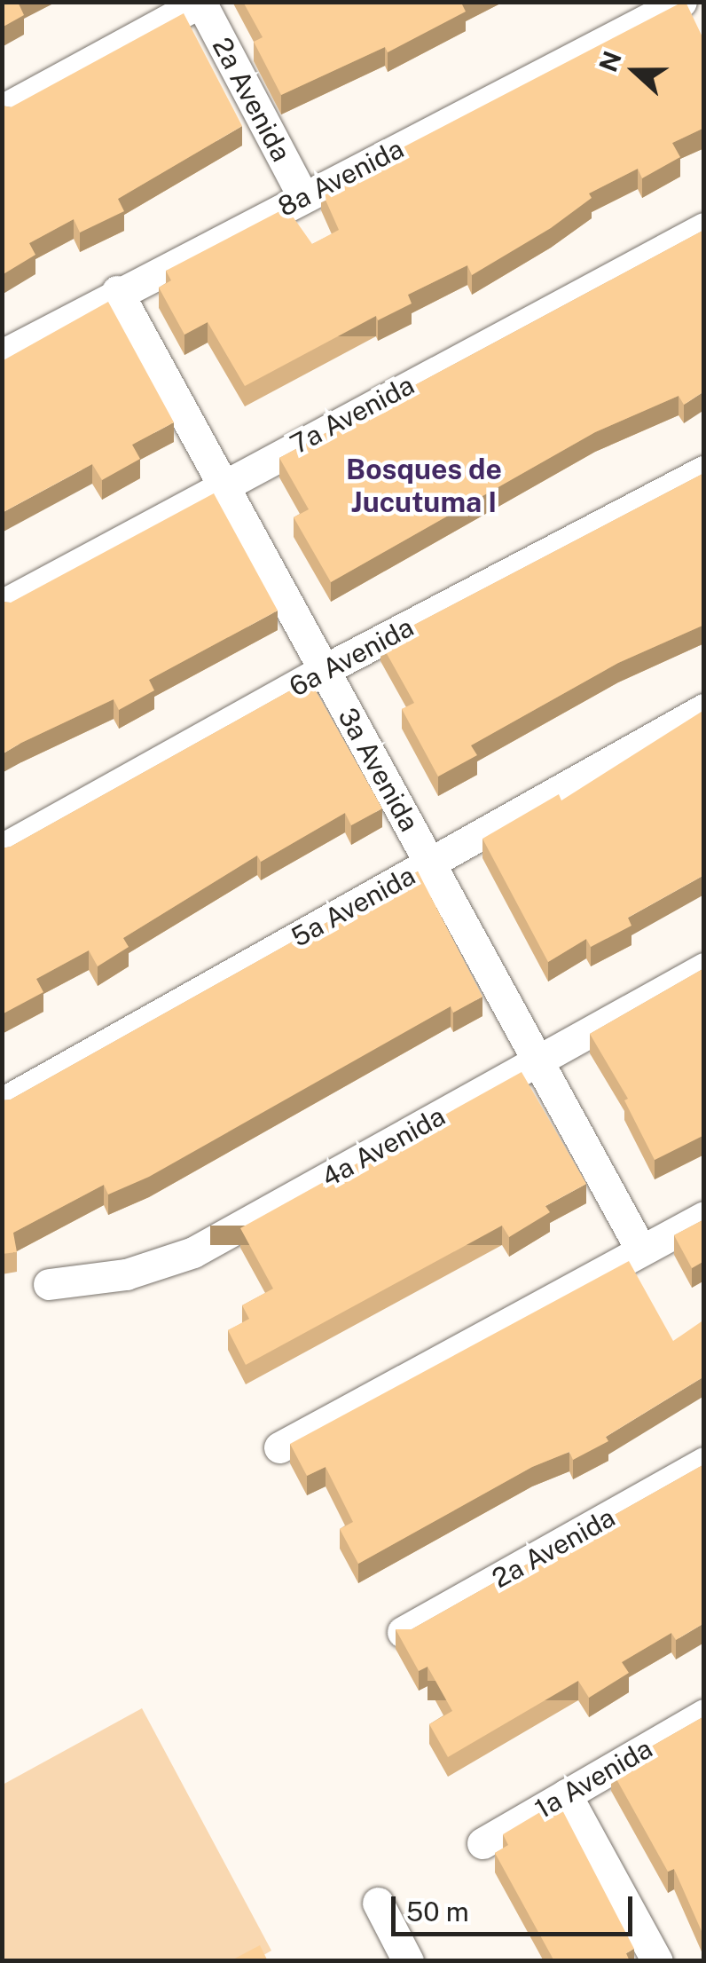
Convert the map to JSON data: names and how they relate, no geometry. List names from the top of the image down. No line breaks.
{"streets":{"street":["2a Avenida","8a Avenida","7a Avenida","6a Avenida","3a Avenida","5a Avenida","4a Avenida","1a Avenida"]},"crossings":[["2a Avenida","8a Avenida"],["8a Avenida","3a Avenida"],["7a Avenida","3a Avenida"],["6a Avenida","3a Avenida"],["3a Avenida","5a Avenida"],["3a Avenida","4a Avenida"]],"districts":["Bosques de Jucutuma I"],"scale_bar":"50 m","north":"left"}
